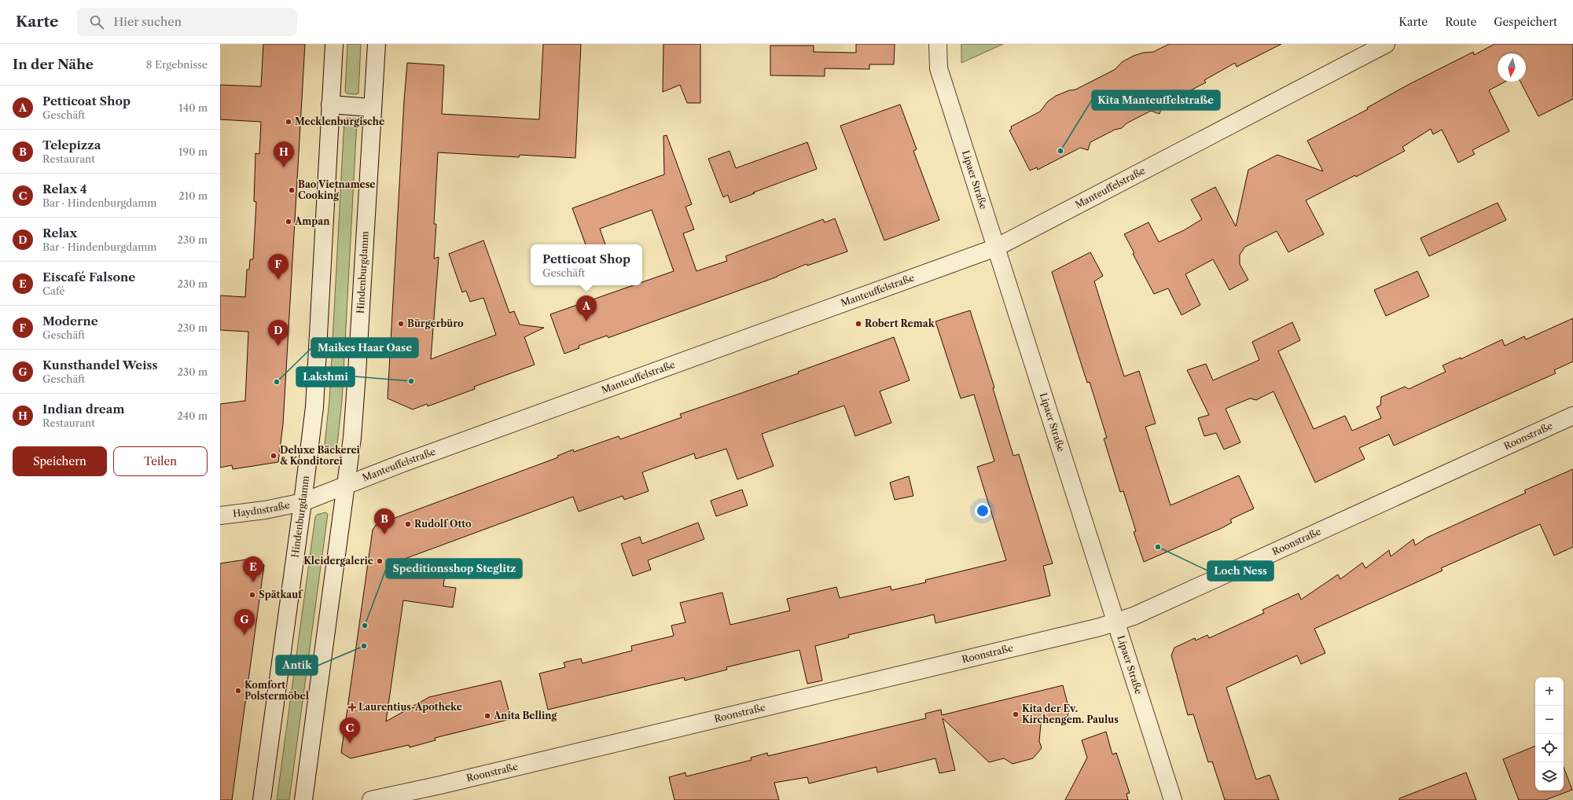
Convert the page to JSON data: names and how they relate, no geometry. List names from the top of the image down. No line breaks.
{"streets":{"street":["Lipaer Straße","Manteuffelstraße","Hindenburgdamm","Roonstraße","Haydnstraße"]},"crossings":[["Lipaer Straße","Manteuffelstraße"],["Lipaer Straße","Roonstraße"],["Manteuffelstraße","Hindenburgdamm"],["Manteuffelstraße","Haydnstraße"],["Hindenburgdamm","Haydnstraße"]],"places":{"other":["Mecklenburgische","Kita Manteuffelstraße","Bao Vietnamese Cooking","Ampan","Bürgerbüro","Robert Remak","Lakshmi","Maikes Haar Oase","Deluxe Bäckerei & Konditorei","Rudolf Otto","Loch Ness","Kleidergalerie","Spätkauf","Speditionsshop Steglitz","Antik","Komfort Polstermöbel","Kita der Ev. Kirchengem. Paulus","Anita Belling"],"health":["Laurentius-Apotheke"]},"north":"bottom","page":{"header":"Karte","search":"Hier suchen","nav":["Karte","Route","Gespeichert"],"heading":["In der Nähe","8 Ergebnisse"],"list":[{"mark":"A","name":"Petticoat Shop","note":"Geschäft","value":"140 m"},{"mark":"B","name":"Telepizza","note":"Restaurant","value":"190 m"},{"mark":"C","name":"Relax 4","note":"Bar · Hindenburgdamm","value":"210 m"},{"mark":"D","name":"Relax","note":"Bar · Hindenburgdamm","value":"230 m"},{"mark":"E","name":"Eiscafé Falsone","note":"Café","value":"230 m"},{"mark":"F","name":"Moderne","note":"Geschäft","value":"230 m"},{"mark":"G","name":"Kunsthandel Weiss","note":"Geschäft","value":"230 m"},{"mark":"H","name":"Indian dream","note":"Restaurant","value":"240 m"}],"pins":["H","F","A","D","B","E","G","C"],"popup":["Petticoat Shop","Geschäft"],"buttons":["Speichern","Teilen"],"map_buttons":["+","−"]}}
